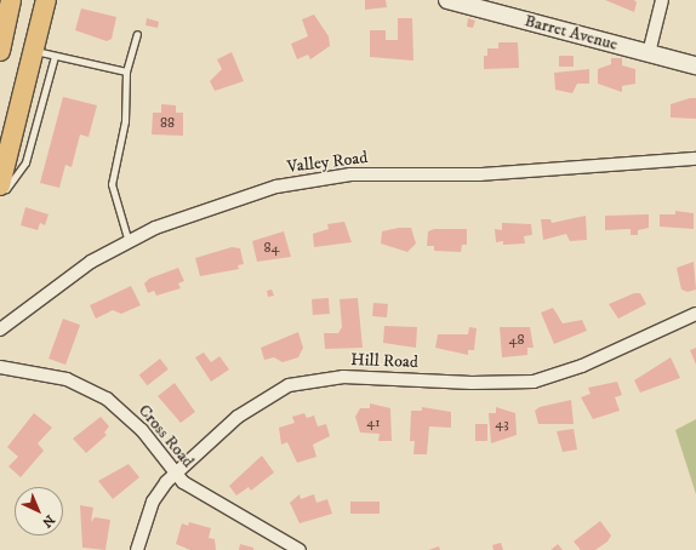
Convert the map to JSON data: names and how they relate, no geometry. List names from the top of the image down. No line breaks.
{"streets":{"street":["Barret Avenue","Valley Road","Hill Road","Cross Road"]},"crossings":[["Hill Road","Cross Road"]],"house_numbers":["88","84","48","41","43"],"north":"bottom right"}
